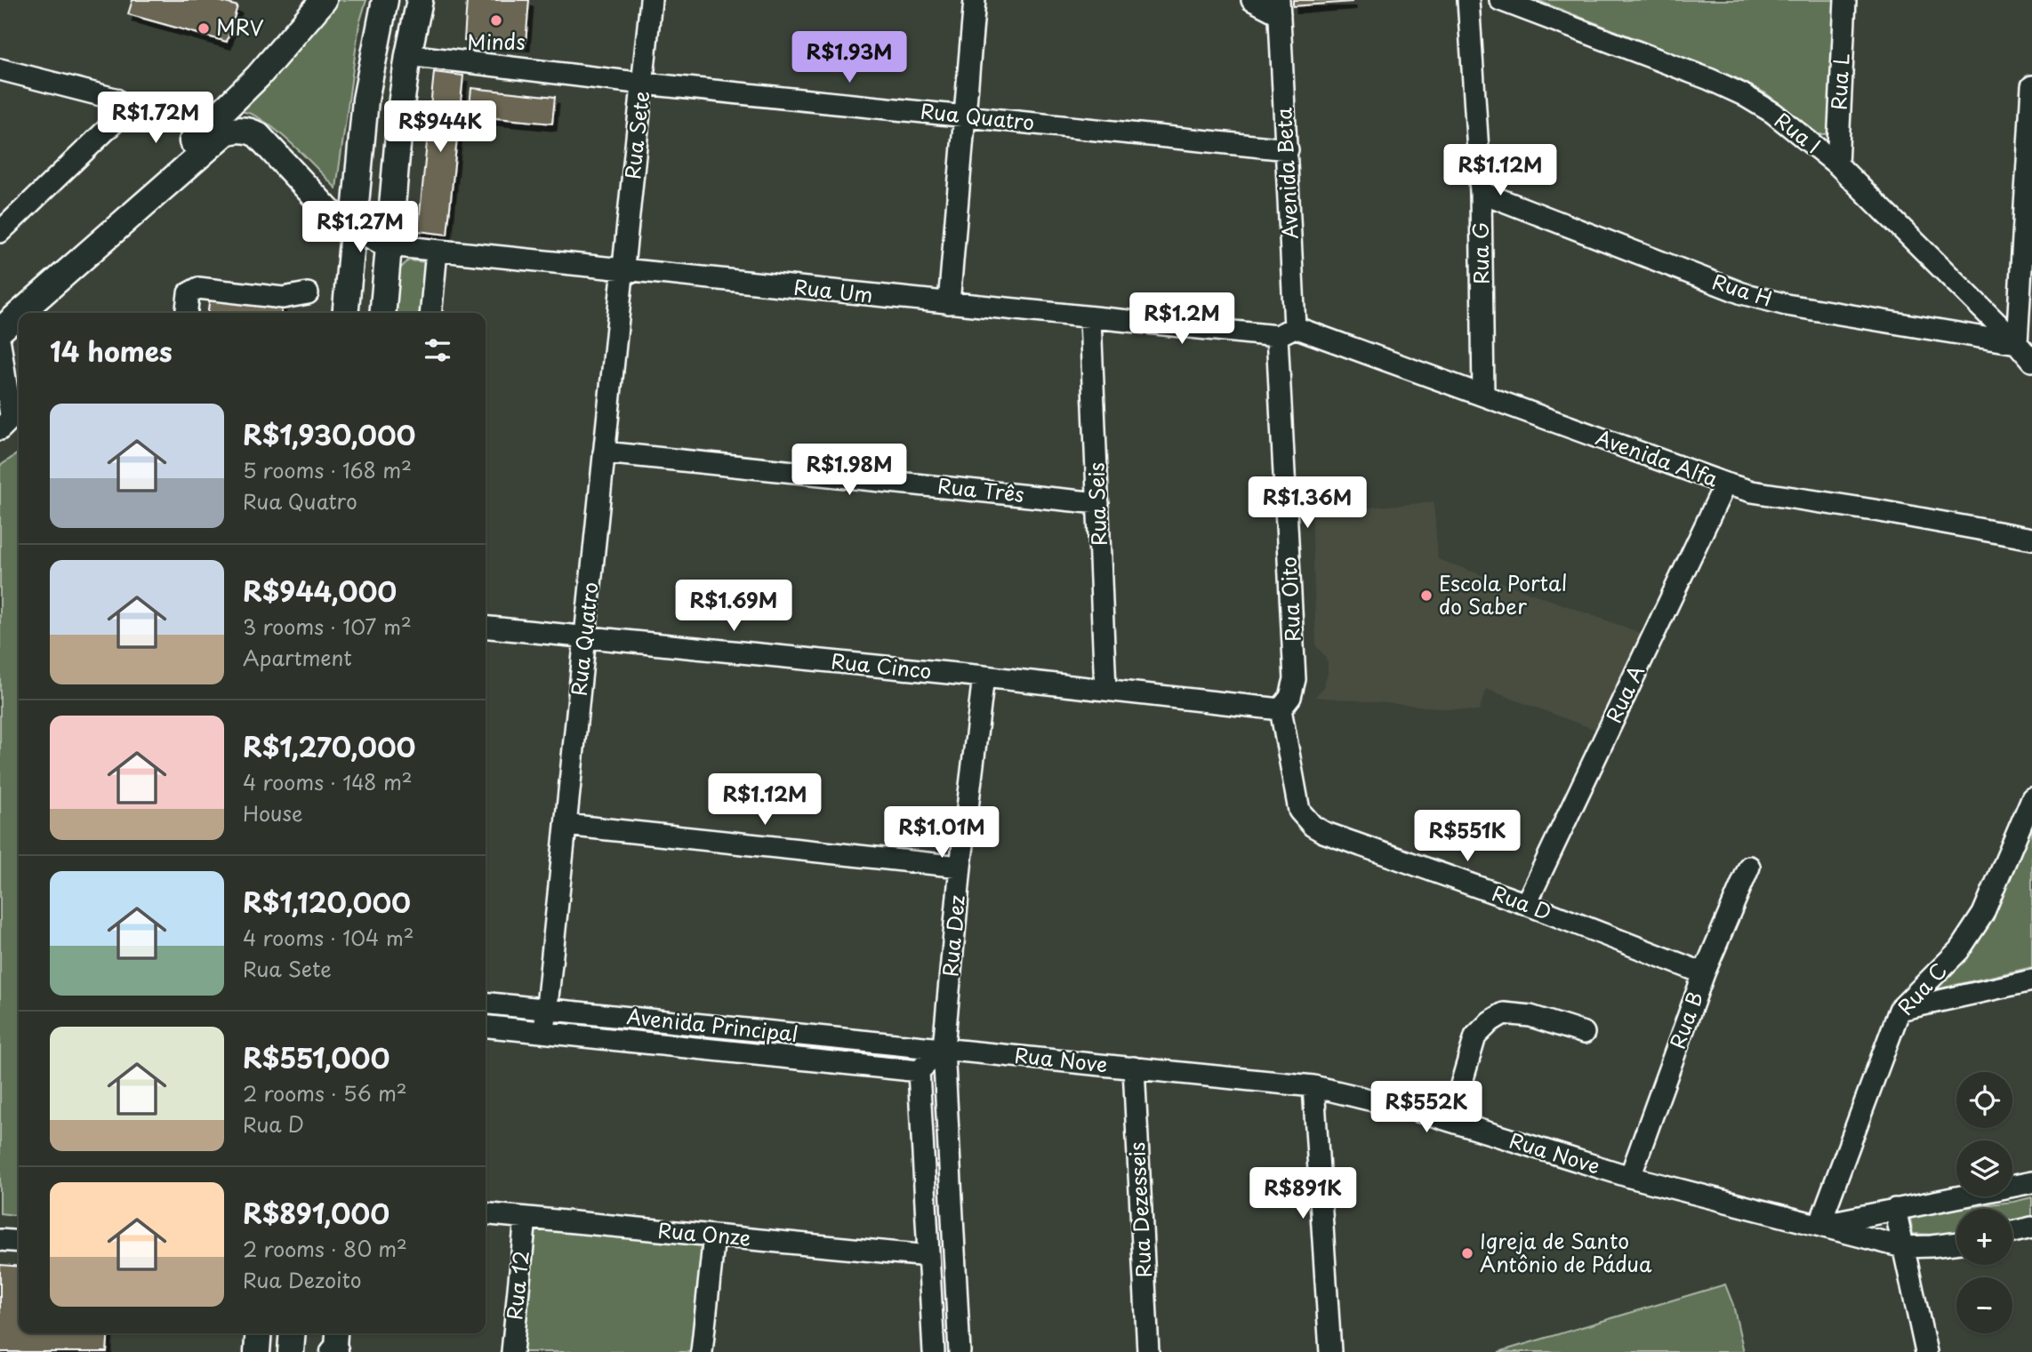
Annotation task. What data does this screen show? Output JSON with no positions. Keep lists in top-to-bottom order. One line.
{"streets":{"street":["Rua L","Rua Quatro","Rua I","Rua Sete","Avenida Beta","Rua G","Rua H","Rua Um","Avenida Alfa","Rua Três","Rua Seis","Rua Oito","Rua Cinco","Rua A","Rua D","Rua Dez","Rua C","Rua B","Avenida Principal","Rua Nove","Rua Dezesseis","Rua Onze","Rua 12"]},"crossings":[["Rua L","Rua I"],["Rua Quatro","Rua Sete"],["Rua Quatro","Avenida Beta"],["Rua Quatro","Rua Um"],["Rua Quatro","Rua Três"],["Rua Quatro","Rua Cinco"],["Rua Quatro","Avenida Principal"],["Rua I","Rua H"],["Rua Sete","Rua Um"],["Avenida Beta","Rua Um"],["Avenida Beta","Avenida Alfa"],["Avenida Beta","Rua Oito"],["Rua G","Rua H"],["Rua G","Avenida Alfa"],["Rua Um","Avenida Alfa"],["Rua Um","Rua Seis"],["Rua Um","Rua Oito"],["Avenida Alfa","Rua Oito"],["Avenida Alfa","Rua A"],["Rua Três","Rua Seis"],["Rua Seis","Rua Cinco"],["Rua Oito","Rua Cinco"],["Rua Oito","Rua D"],["Rua Cinco","Rua D"],["Rua Cinco","Rua Dez"],["Rua A","Rua D"],["Rua D","Rua B"],["Rua Dez","Avenida Principal"],["Rua Dez","Rua Nove"],["Rua C","Rua Nove"],["Rua B","Rua Nove"],["Avenida Principal","Rua Nove"],["Rua Nove","Rua Dezesseis"],["Rua Onze","Rua 12"]],"places":["Minds","MRV","Escola Portal do Saber","Igreja de Santo Antônio de Pádua"],"page":{"price":["R$1.93M","R$1.72M","R$944K","R$1.12M","R$1.27M","R$1.2M","R$1.98M","R$1.36M","R$1.69M","R$1.12M","R$1.01M","R$551K","R$552K","R$891K"],"heading":"14 homes","list":[{"name":"R$1,930,000","note":"5 rooms · 168 m² · Rua Quatro"},{"name":"R$944,000","note":"3 rooms · 107 m² · Apartment"},{"name":"R$1,270,000","note":"4 rooms · 148 m² · House"},{"name":"R$1,120,000","note":"4 rooms · 104 m² · Rua Sete"},{"name":"R$551,000","note":"2 rooms · 56 m² · Rua D"},{"name":"R$891,000","note":"2 rooms · 80 m² · Rua Dezoito"}],"map_buttons":["+","−"]}}
